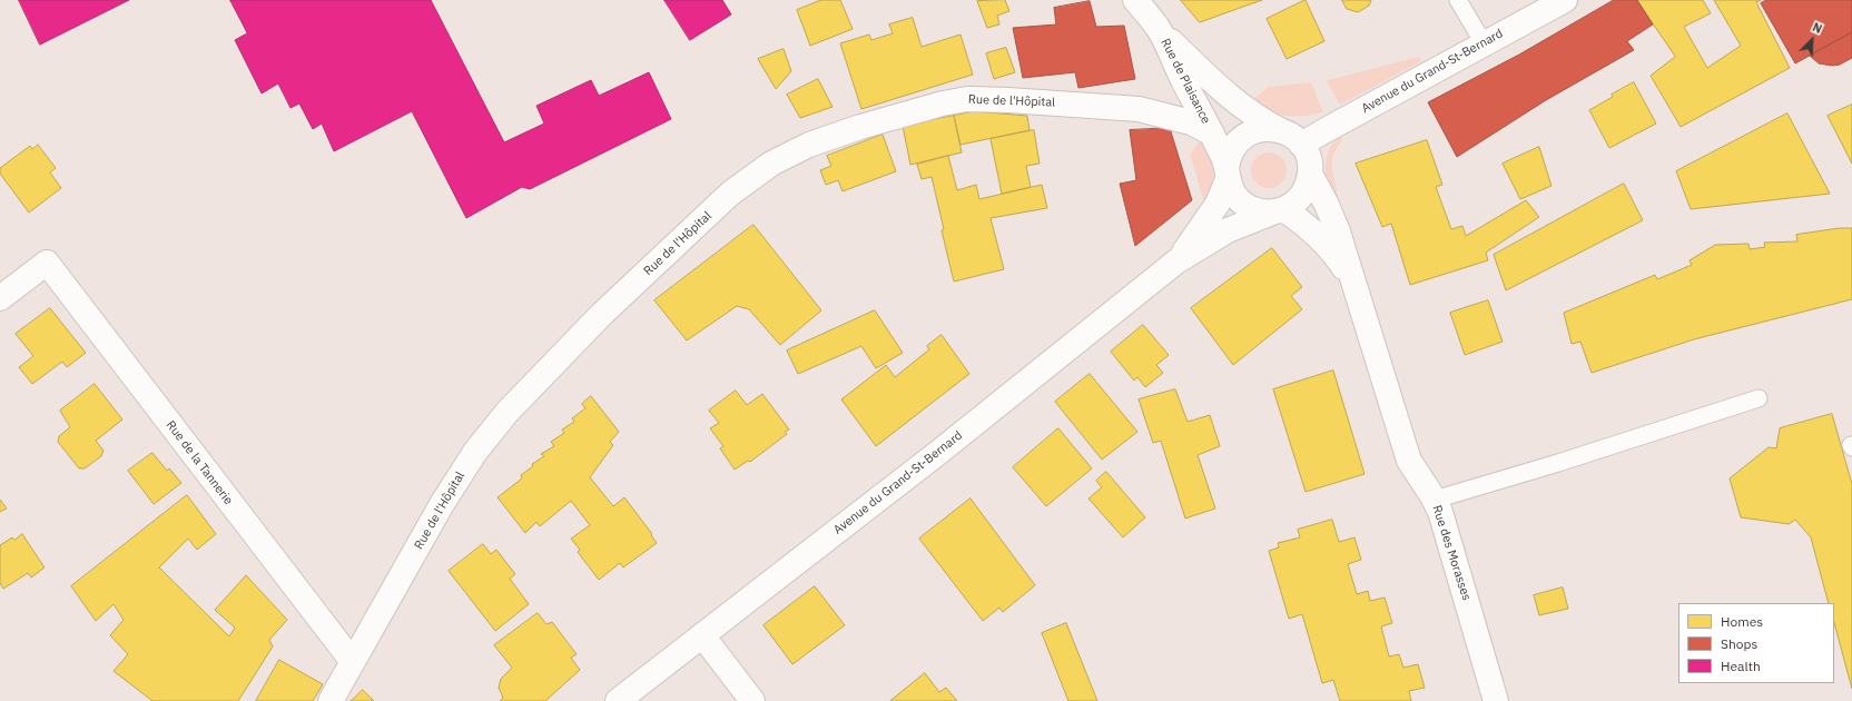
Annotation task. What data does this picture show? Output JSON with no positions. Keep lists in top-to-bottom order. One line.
{"streets":{"street":["Avenue du Grand-St-Bernard","Rue de Plaisance","Rue de l'Hôpital","Rue de la Tannerie","Rue des Morasses"]},"crossings":[["Avenue du Grand-St-Bernard","Rue de Plaisance"],["Avenue du Grand-St-Bernard","Rue des Morasses"],["Rue de Plaisance","Rue de l'Hôpital"],["Rue de Plaisance","Rue des Morasses"],["Rue de l'Hôpital","Rue de la Tannerie"]],"legend":["Homes","Shops","Health"],"north":"top right"}
